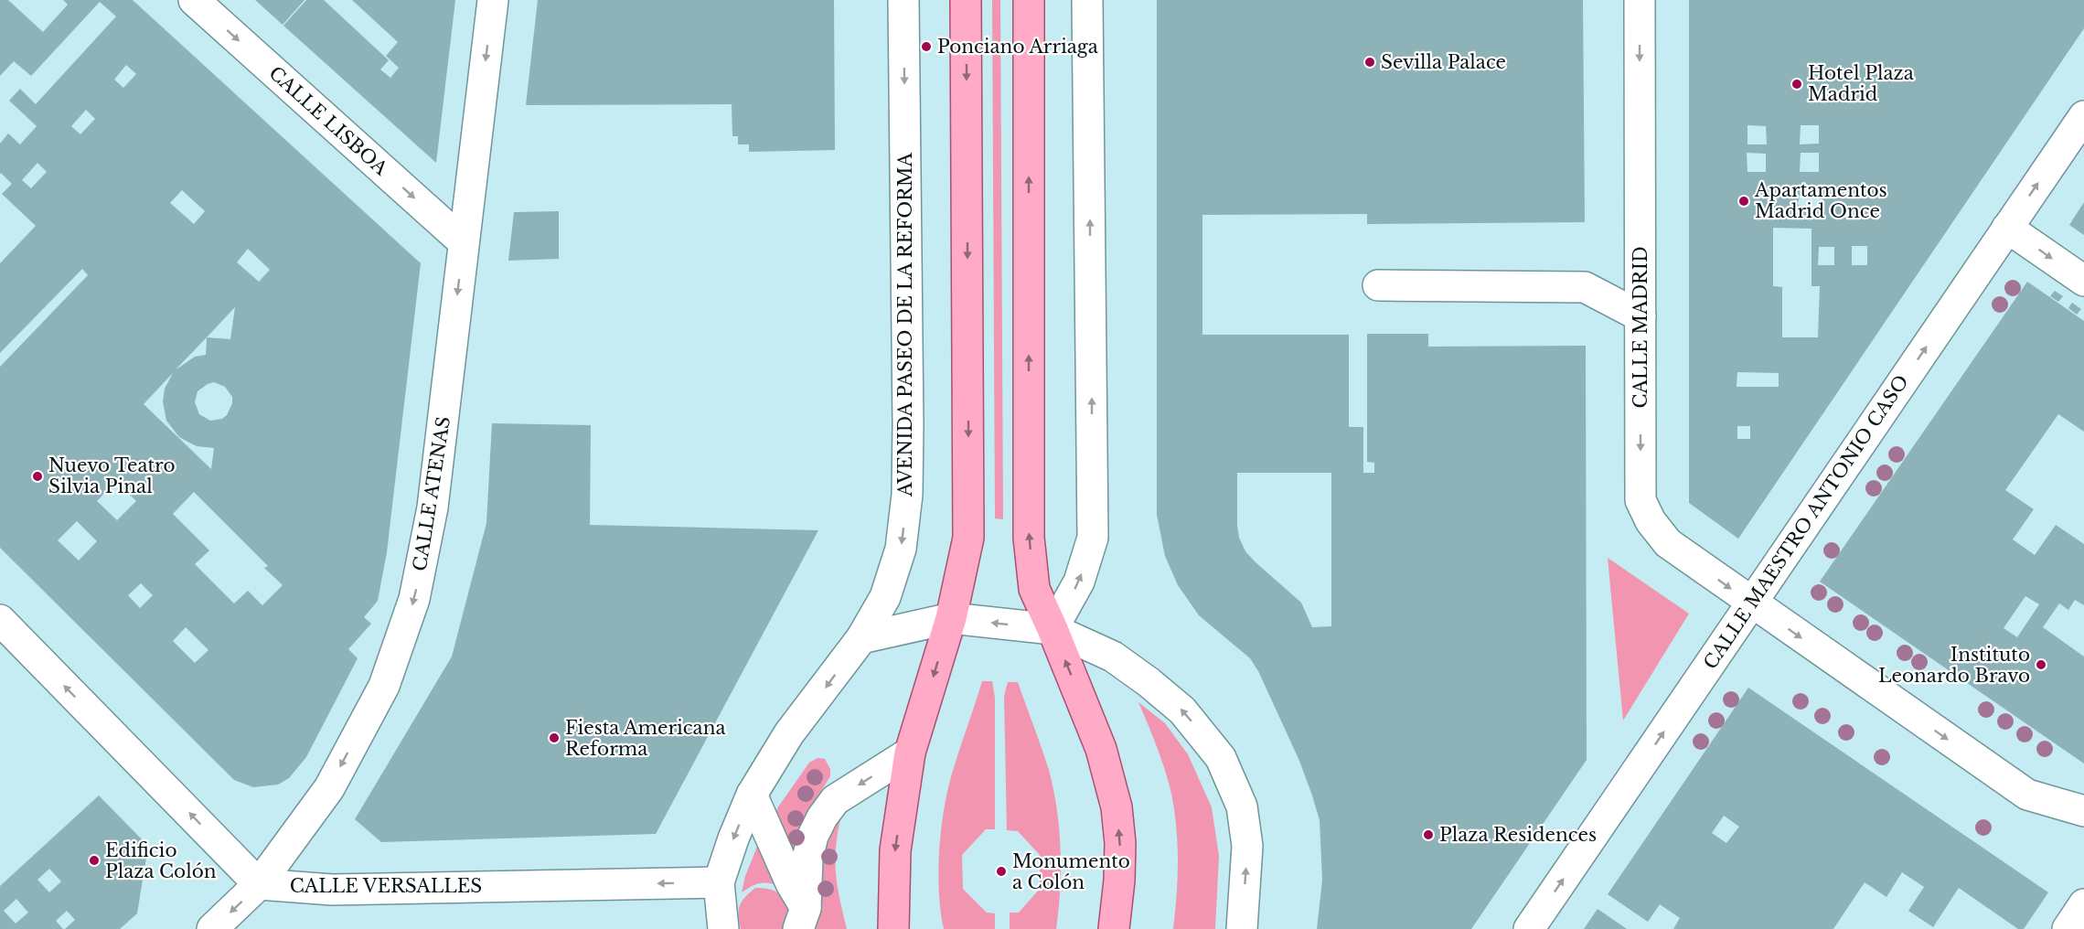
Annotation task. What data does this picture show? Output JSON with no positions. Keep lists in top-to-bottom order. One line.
{"streets":{"street":["CALLE LISBOA","AVENIDA PASEO DE LA REFORMA","CALLE MADRID","CALLE ATENAS","CALLE MAESTRO ANTONIO CASO","CALLE VERSALLES"]},"crossings":[["CALLE LISBOA","CALLE ATENAS"],["AVENIDA PASEO DE LA REFORMA","CALLE VERSALLES"],["CALLE MADRID","CALLE MAESTRO ANTONIO CASO"],["CALLE ATENAS","CALLE VERSALLES"]],"one_way":["CALLE LISBOA","CALLE MADRID","CALLE ATENAS","CALLE MAESTRO ANTONIO CASO","CALLE VERSALLES"],"places":["Ponciano Arriaga","Sevilla Palace","Hotel Plaza Madrid","Apartamentos Madrid Once","Nuevo Teatro Silvia Pinal","Instituto Leonardo Bravo","Fiesta Americana Reforma","Plaza Residences","Edificio Plaza Colón","Monumento a Colón"]}
